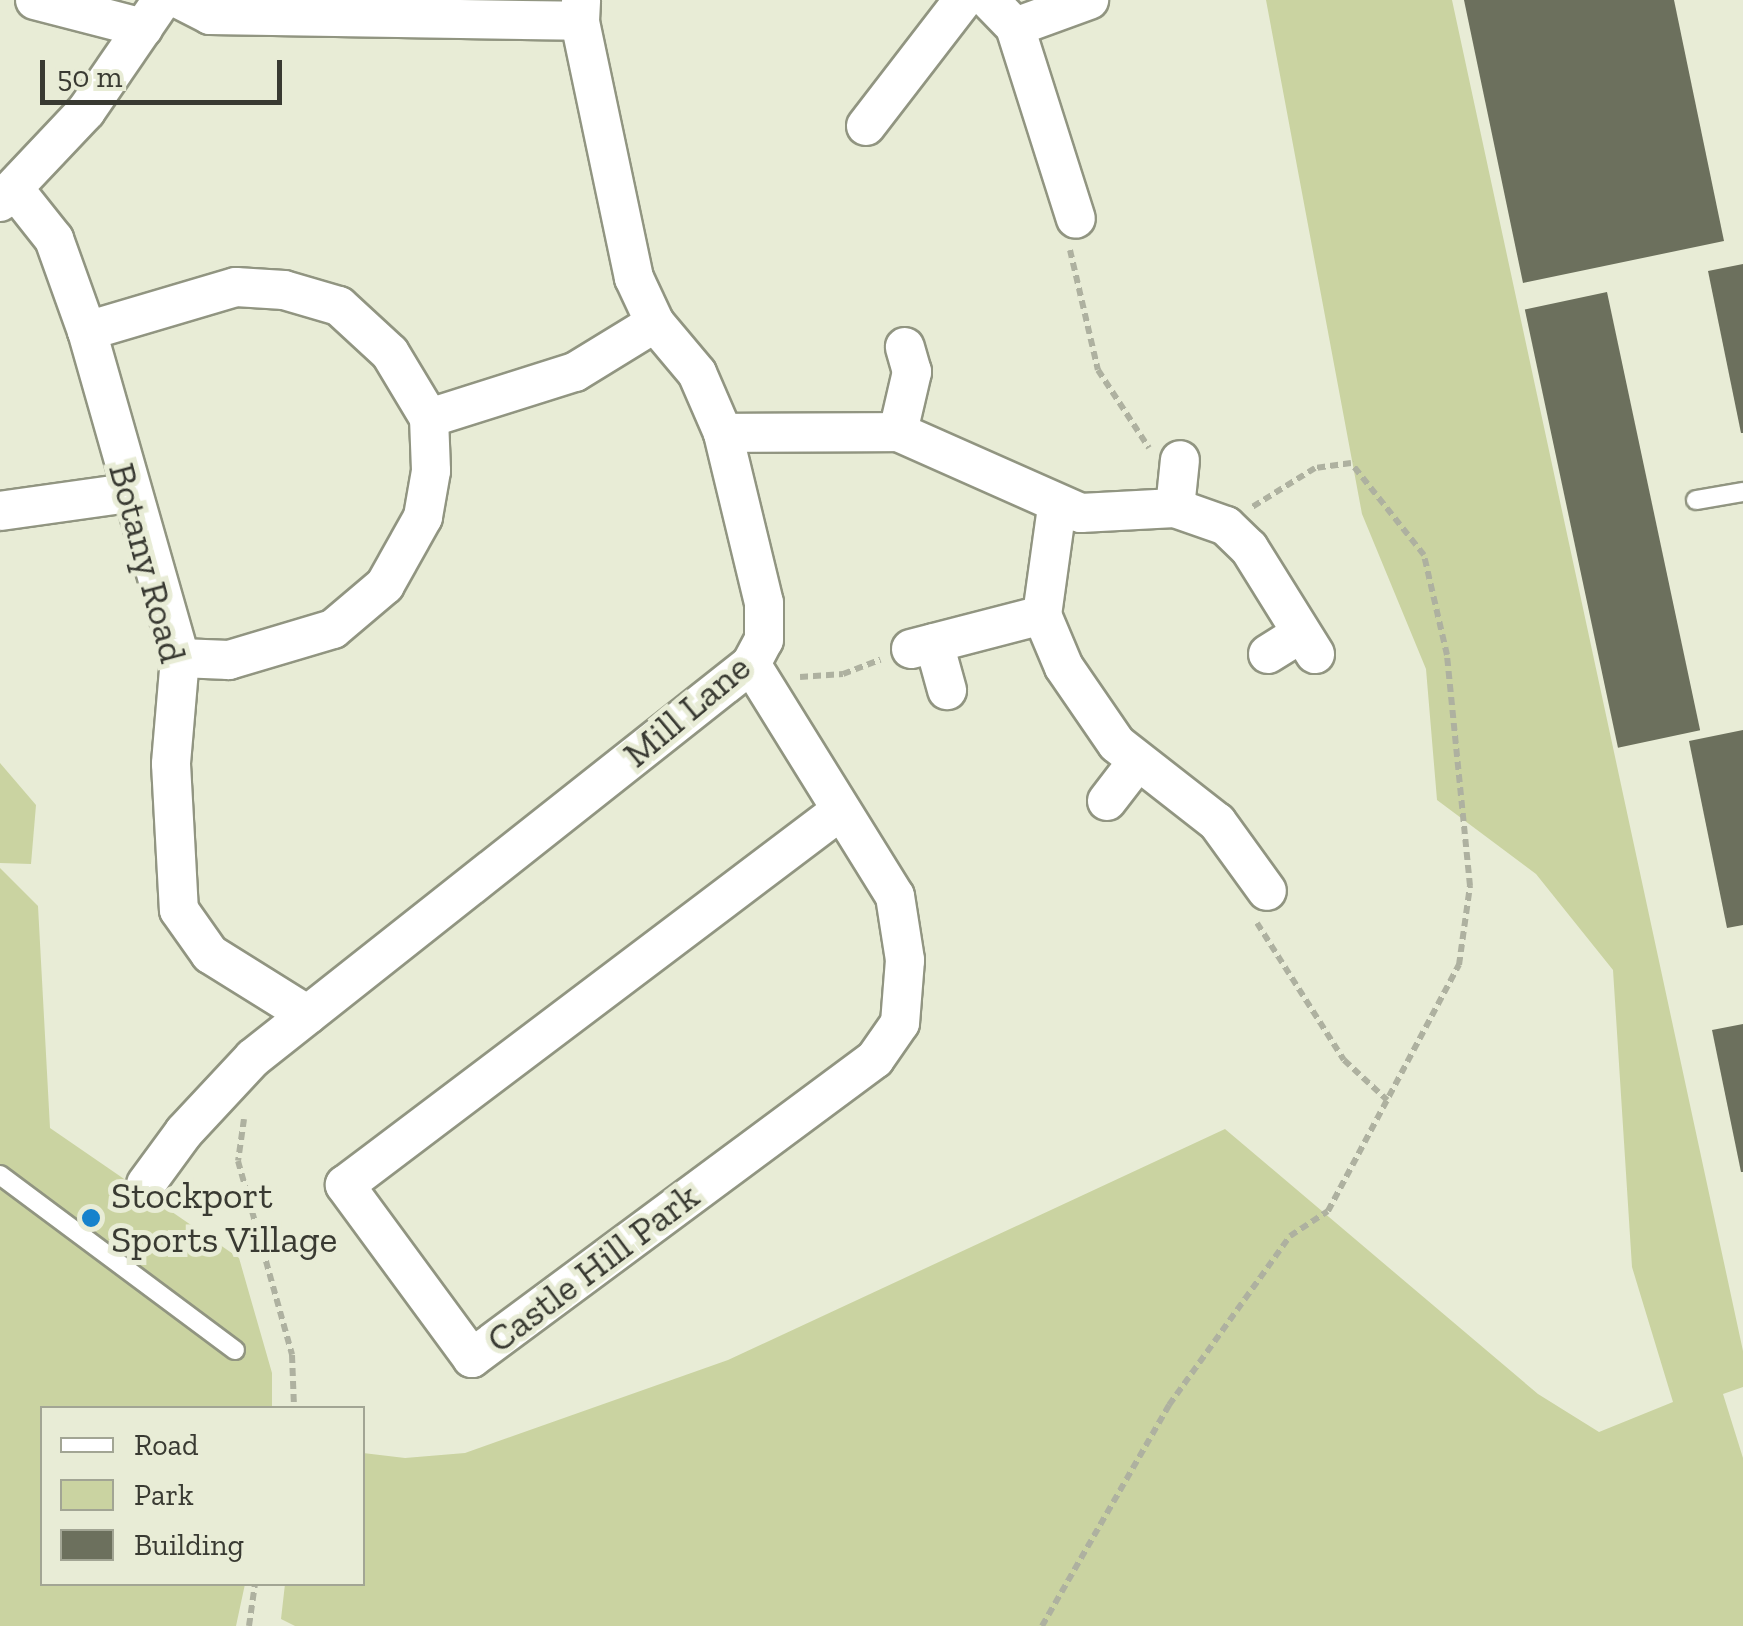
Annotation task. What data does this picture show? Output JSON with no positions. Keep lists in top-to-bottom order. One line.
{"streets":{"street":["Botany Road","Mill Lane","Castle Hill Park"]},"crossings":[["Botany Road","Mill Lane"],["Mill Lane","Castle Hill Park"]],"places":["Stockport Sports Village"],"legend":["Road","Park","Building"],"scale_bar":"50 m"}
